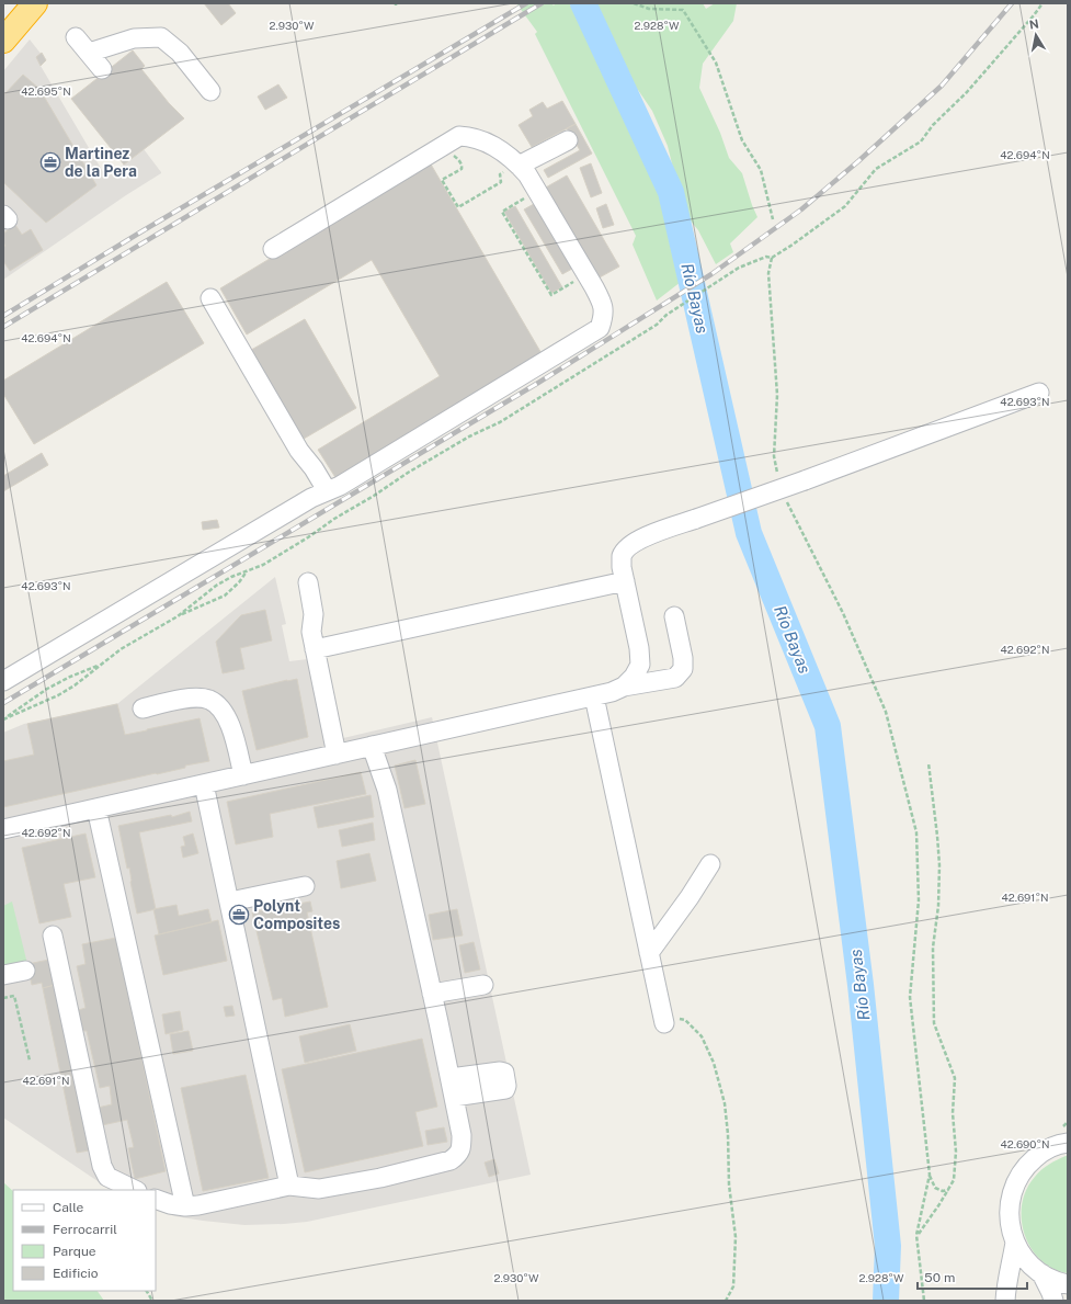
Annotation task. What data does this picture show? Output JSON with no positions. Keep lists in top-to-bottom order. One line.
{"water":["Río Bayas"],"places":{"office":["Martinez de la Pera","Polynt Composites"]},"legend":["Calle","Ferrocarril","Parque","Edificio"],"scale_bar":"50 m","north":"top","coordinates":["2.930°W","2.928°W","42.695°N","42.694°N","42.693°N","42.692°N","42.691°N","42.690°N"]}
